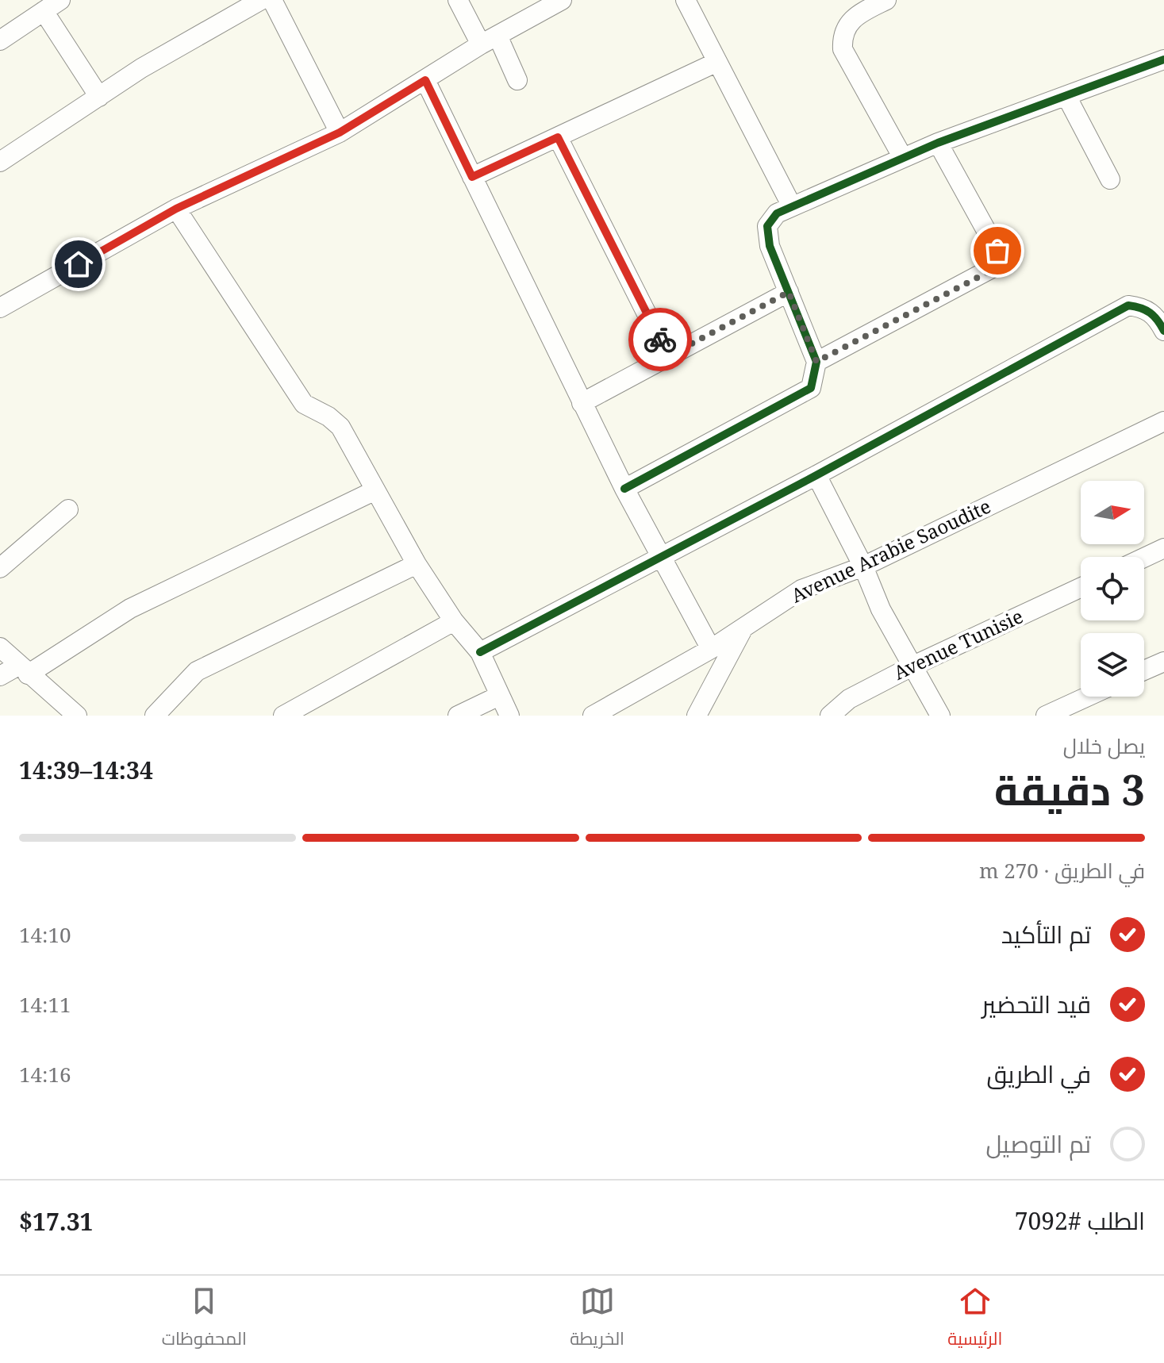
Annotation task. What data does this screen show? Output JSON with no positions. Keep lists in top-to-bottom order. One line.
{"streets":{"street":["Avenue Arabie Saoudite","Avenue Tunisie"]},"north":"right","page":{"heading":["3 دقيقة","يصل خلال","14:34–14:39"],"panel":["الطلب #7092","$17.31"],"bar":"في الطريق · 270 m","list":[["تم التأكيد","14:10"],["قيد التحضير","14:11"],["في الطريق","14:16"],"تم التوصيل"],"tabs":["الرئيسية","الخريطة","المحفوظات"]}}
